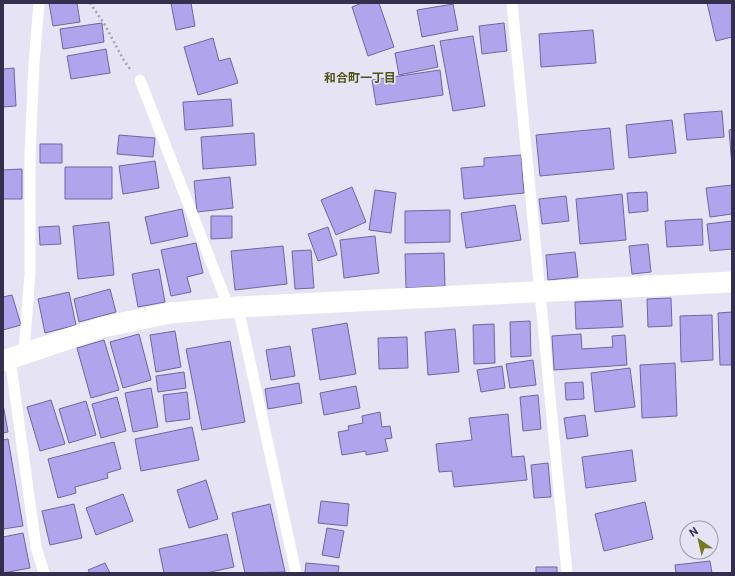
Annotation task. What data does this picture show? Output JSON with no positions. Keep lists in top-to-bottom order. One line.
{"districts":["和合町一丁目"],"north":"top left"}
